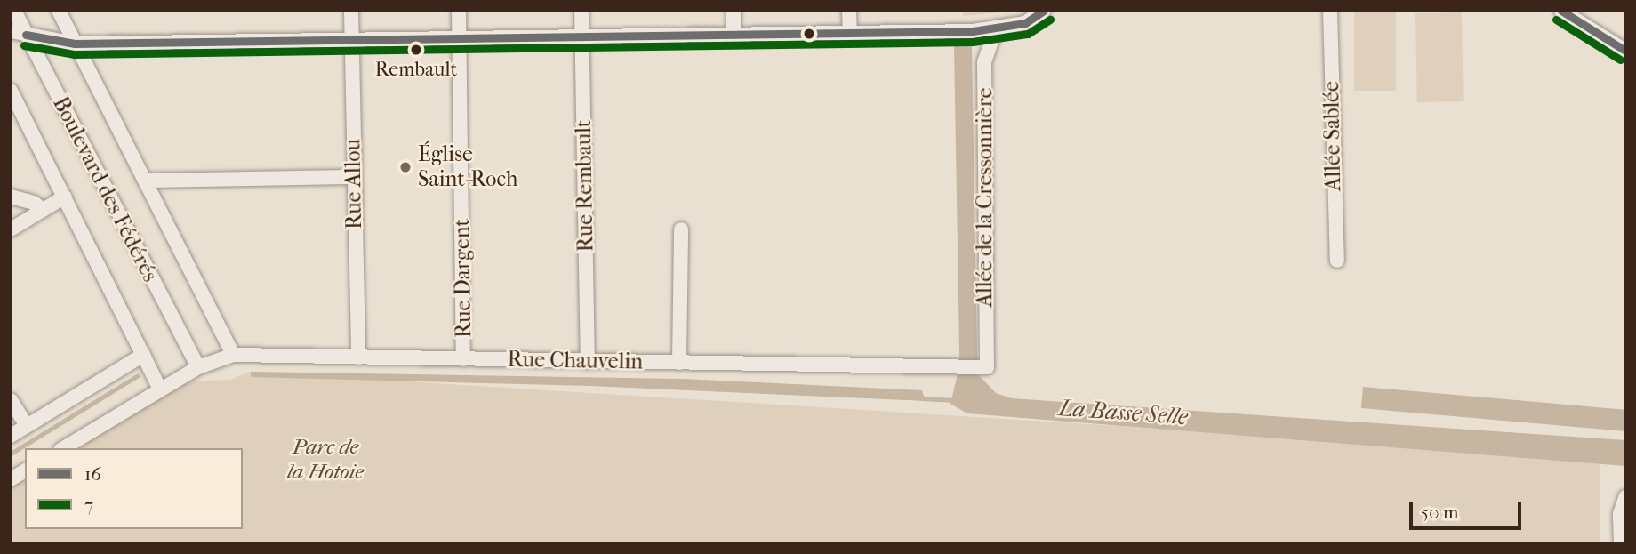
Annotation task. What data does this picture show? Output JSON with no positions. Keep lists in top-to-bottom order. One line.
{"streets":{"street":["Allée Sablée","Rue Allou","Rue Rembault","Boulevard des Fédérés","Allée de la Cressonnière","Rue Dargent","Rue Chauvelin"]},"crossings":[["Rue Allou","Rue Chauvelin"],["Rue Rembault","Rue Chauvelin"],["Boulevard des Fédérés","Rue Chauvelin"],["Allée de la Cressonnière","Rue Chauvelin"],["Rue Dargent","Rue Chauvelin"]],"water":["La Basse Selle"],"parks":["Parc de la Hotoie"],"places":["Rembault","Église Saint-Roch"],"lines":["transit line 16","transit line 7"],"legend":["16","7"],"scale_bar":"50 m"}
